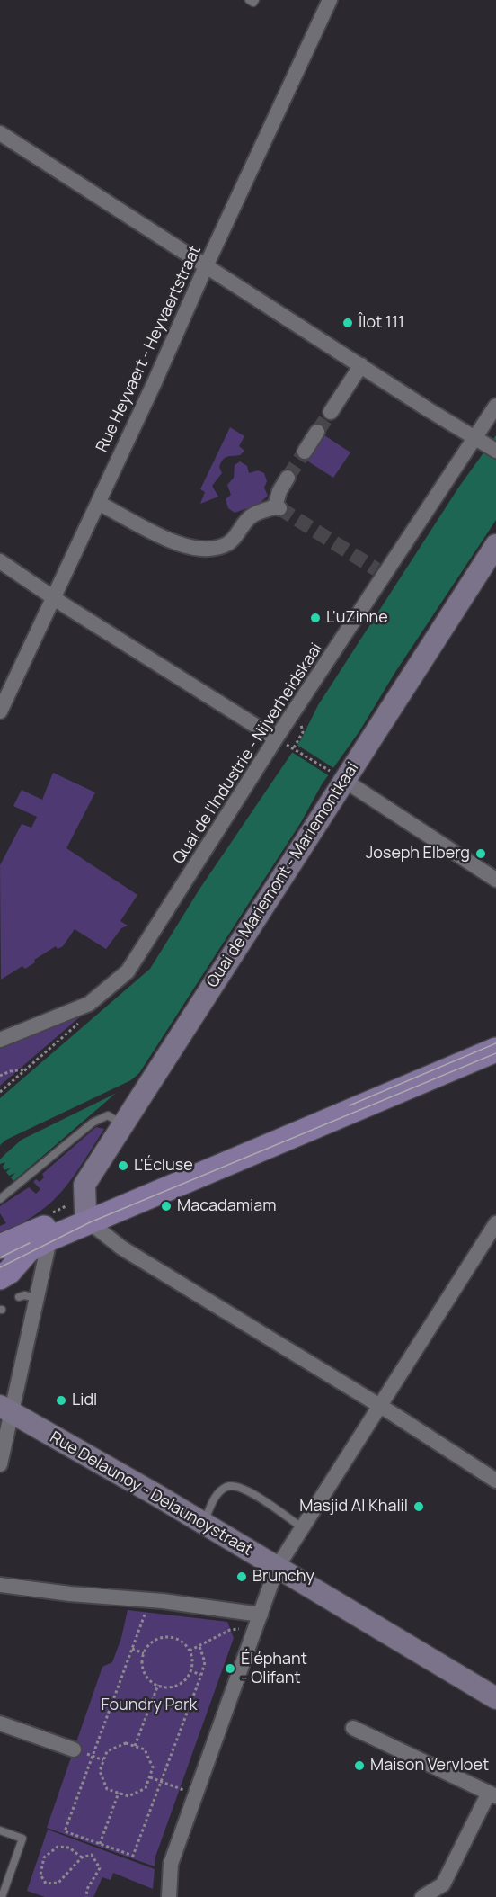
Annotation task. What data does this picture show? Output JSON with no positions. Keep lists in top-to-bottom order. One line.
{"streets":{"street":["Rue Heyvaert - Heyvaertstraat","Quai de l'Industrie - Nijverheidskaai","Quai de Mariemont - Mariemontkaai","Rue Delaunoy - Delaunoystraat"]},"parks":["Foundry Park"],"places":["Îlot 111","L'uZinne","Joseph Elberg","L'Écluse","Macadamiam","Lidl","Masjid Al Khalil","Brunchy","Éléphant - Olifant","Maison Vervloet"]}
